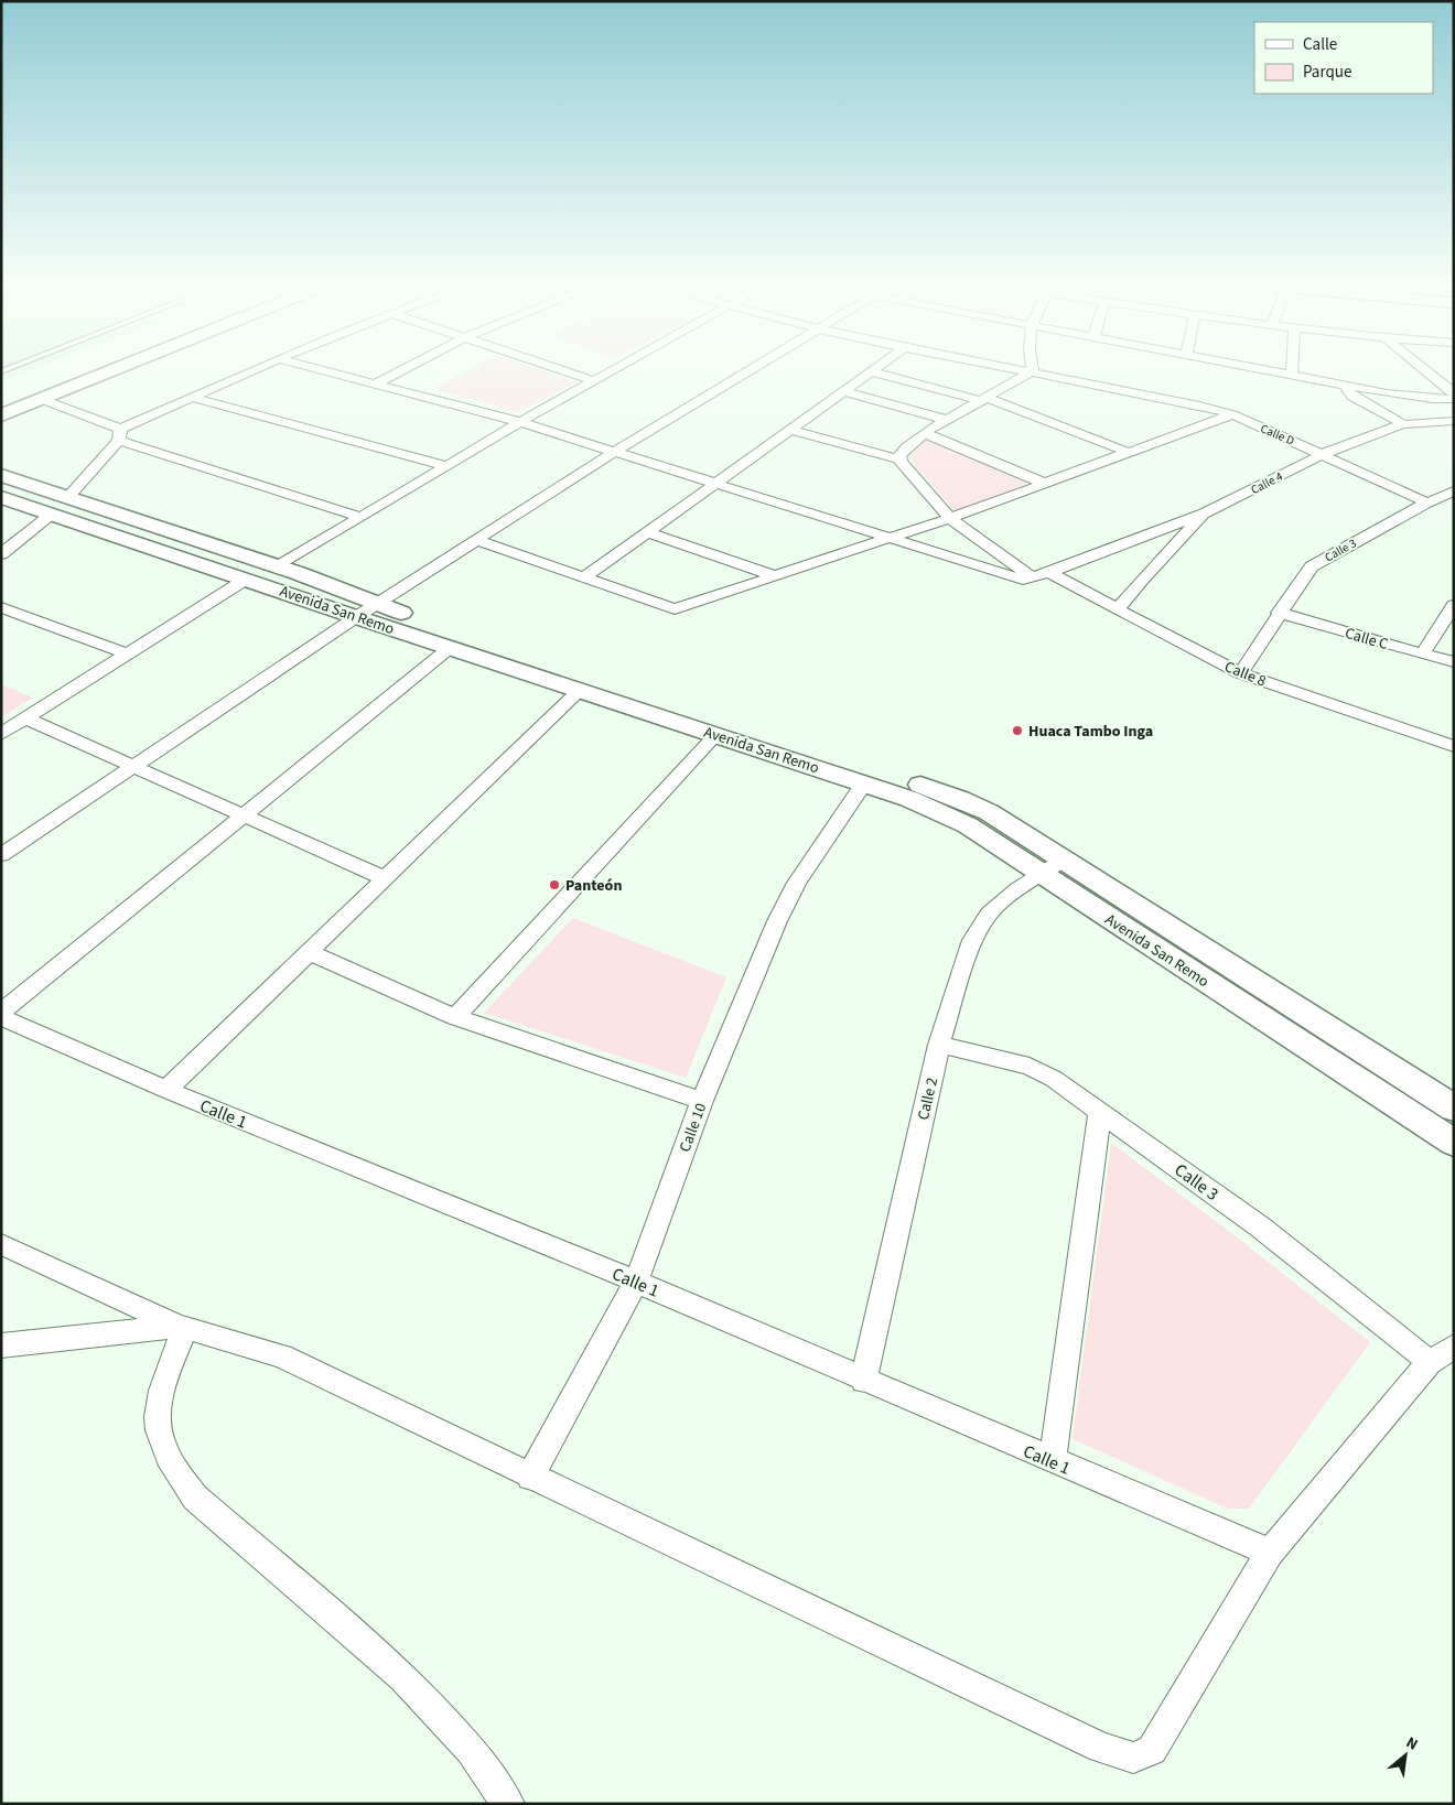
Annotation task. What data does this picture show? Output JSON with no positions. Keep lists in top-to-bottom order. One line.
{"streets":{"main road":["Avenida San Remo"],"street":["Calle D","Calle 4","Calle 3","Calle C","Calle 8","Calle 2","Calle 1","Calle 10"]},"crossings":[["Calle D","Calle 4"],["Calle D","Calle 3"],["Calle 4","Calle 8"],["Calle 3","Calle C"],["Calle 3","Calle 8"],["Calle 3","Calle 2"],["Avenida San Remo","Calle 2"],["Avenida San Remo","Calle 10"],["Calle 2","Calle 1"],["Calle 1","Calle 10"]],"places":["Huaca Tambo Inga","Panteón"],"legend":["Calle","Parque"],"north":"top right"}
